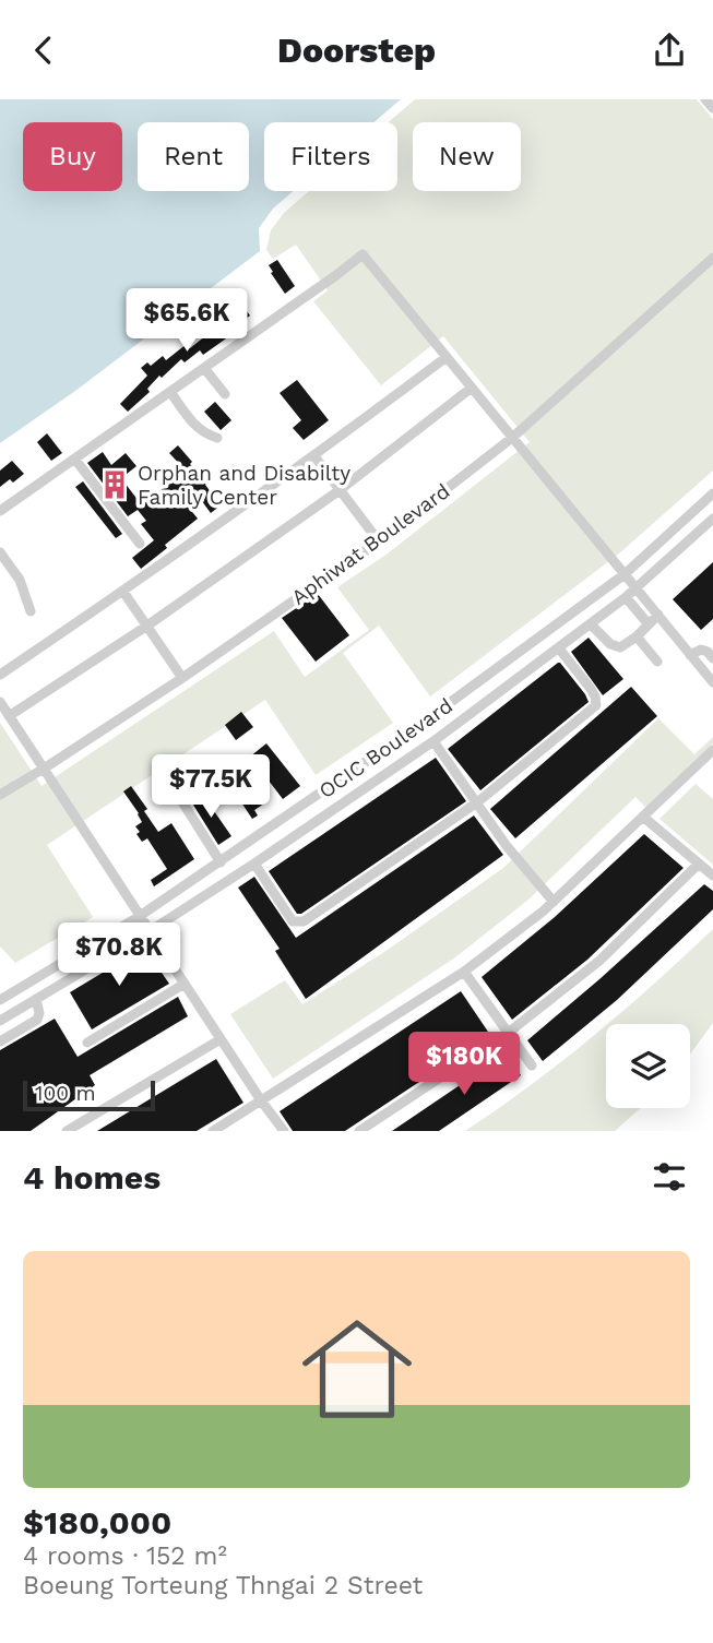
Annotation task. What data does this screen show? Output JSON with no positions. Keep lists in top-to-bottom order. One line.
{"streets":{"street":["Aphiwat Boulevard","OCIC Boulevard"]},"places":{"building":["Orphan and Disabilty Family Center"]},"scale_bar":"100 m","page":{"header":"Doorstep","chip":["Buy","Rent","Filters","New"],"price":["$65.6K","$77.5K","$70.8K","$180K"],"scale":"100 m","heading":"4 homes","list":[{"name":"$180,000","note":"4 rooms · 152 m² · Boeung Torteung Thngai 2 Street"}]}}
